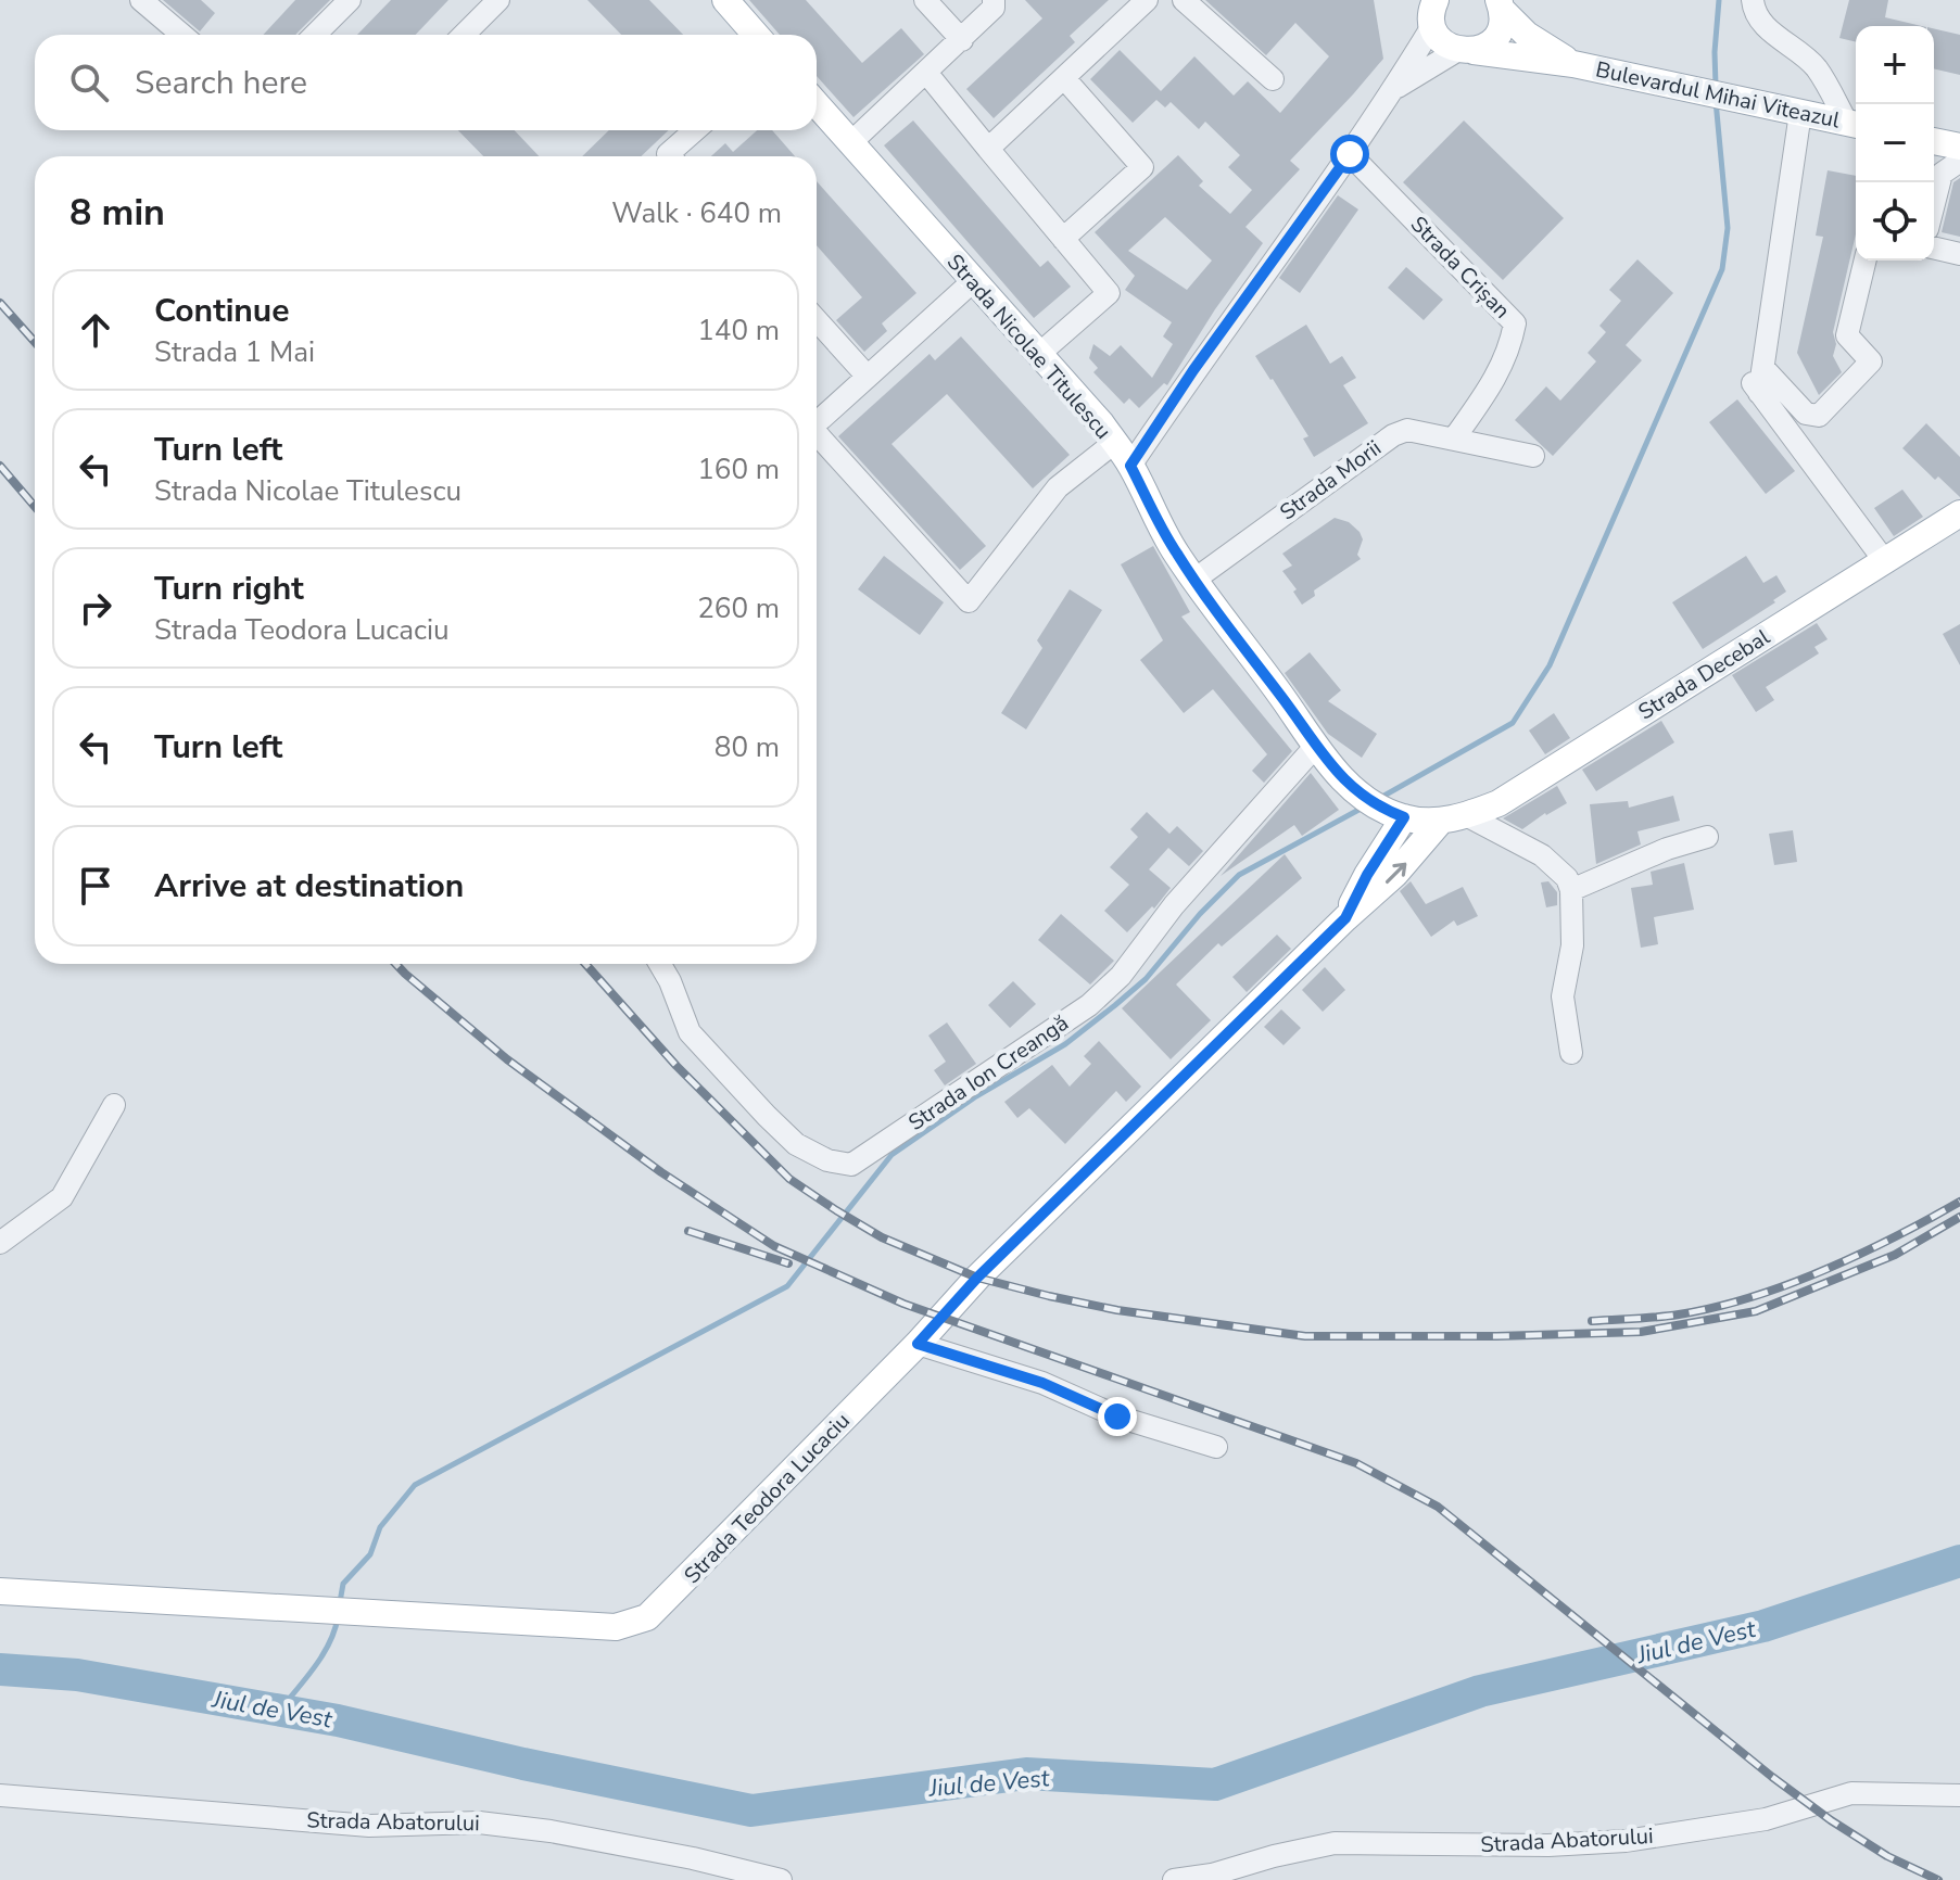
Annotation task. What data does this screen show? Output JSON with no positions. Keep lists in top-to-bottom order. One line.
{"streets":{"main road":["Bulevardul Mihai Viteazul","Strada Nicolae Titulescu","Strada Decebal","Strada Teodora Lucaciu"],"street":["Strada Crișan","Strada Morii","Strada Ion Creangă","Strada Abatorului"]},"crossings":[["Strada Crișan","Strada Morii"],["Strada Nicolae Titulescu","Strada Morii"],["Strada Nicolae Titulescu","Strada Decebal"],["Strada Nicolae Titulescu","Strada Ion Creangă"],["Strada Nicolae Titulescu","Strada Teodora Lucaciu"],["Strada Decebal","Strada Teodora Lucaciu"]],"water":["Jiul de Vest"],"page":{"map_buttons":["+","−"],"search":"Search here","heading":["8 min","Walk · 640 m"],"list":[["Continue","Strada 1 Mai","140 m"],["Turn left","Strada Nicolae Titulescu","160 m"],["Turn right","Strada Teodora Lucaciu","260 m"],["Turn left","80 m"],"Arrive at destination"]}}
